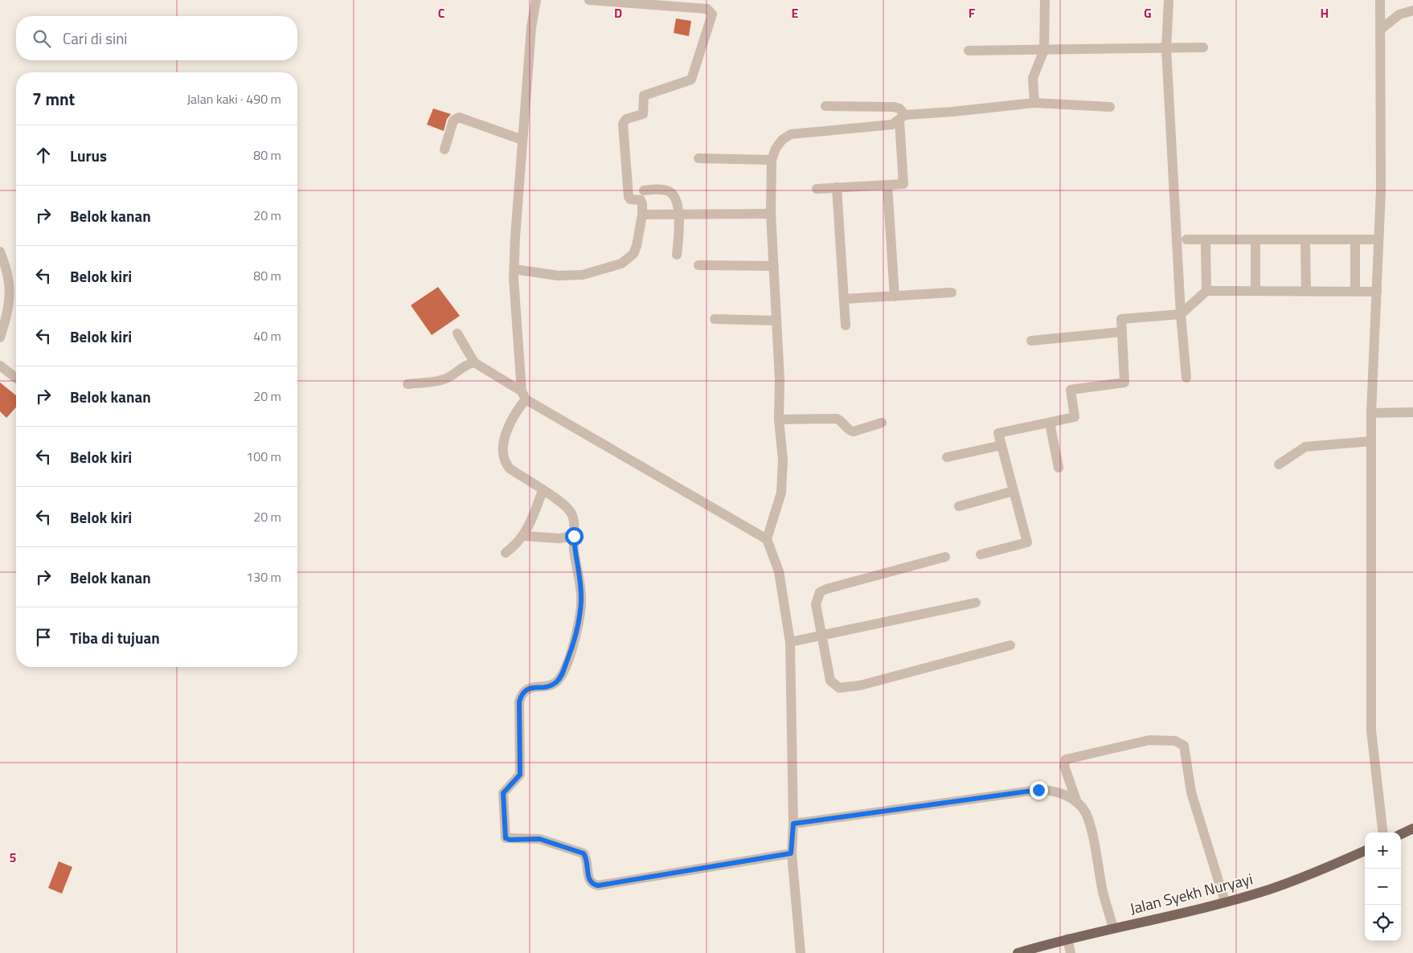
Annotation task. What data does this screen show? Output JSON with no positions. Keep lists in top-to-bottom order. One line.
{"streets":{"main road":["Jalan Syekh Nuryayi"]},"page":{"search":"Cari di sini","heading":["7 mnt","Jalan kaki · 490 m"],"list":[["Lurus","80 m"],["Belok kanan","20 m"],["Belok kiri","80 m"],["Belok kiri","40 m"],["Belok kanan","20 m"],["Belok kiri","100 m"],["Belok kiri","20 m"],["Belok kanan","130 m"],"Tiba di tujuan"],"map_buttons":["+","−"]},"grid":{"columns":["C","D","E","F","G","H"],"rows":["5"]}}
